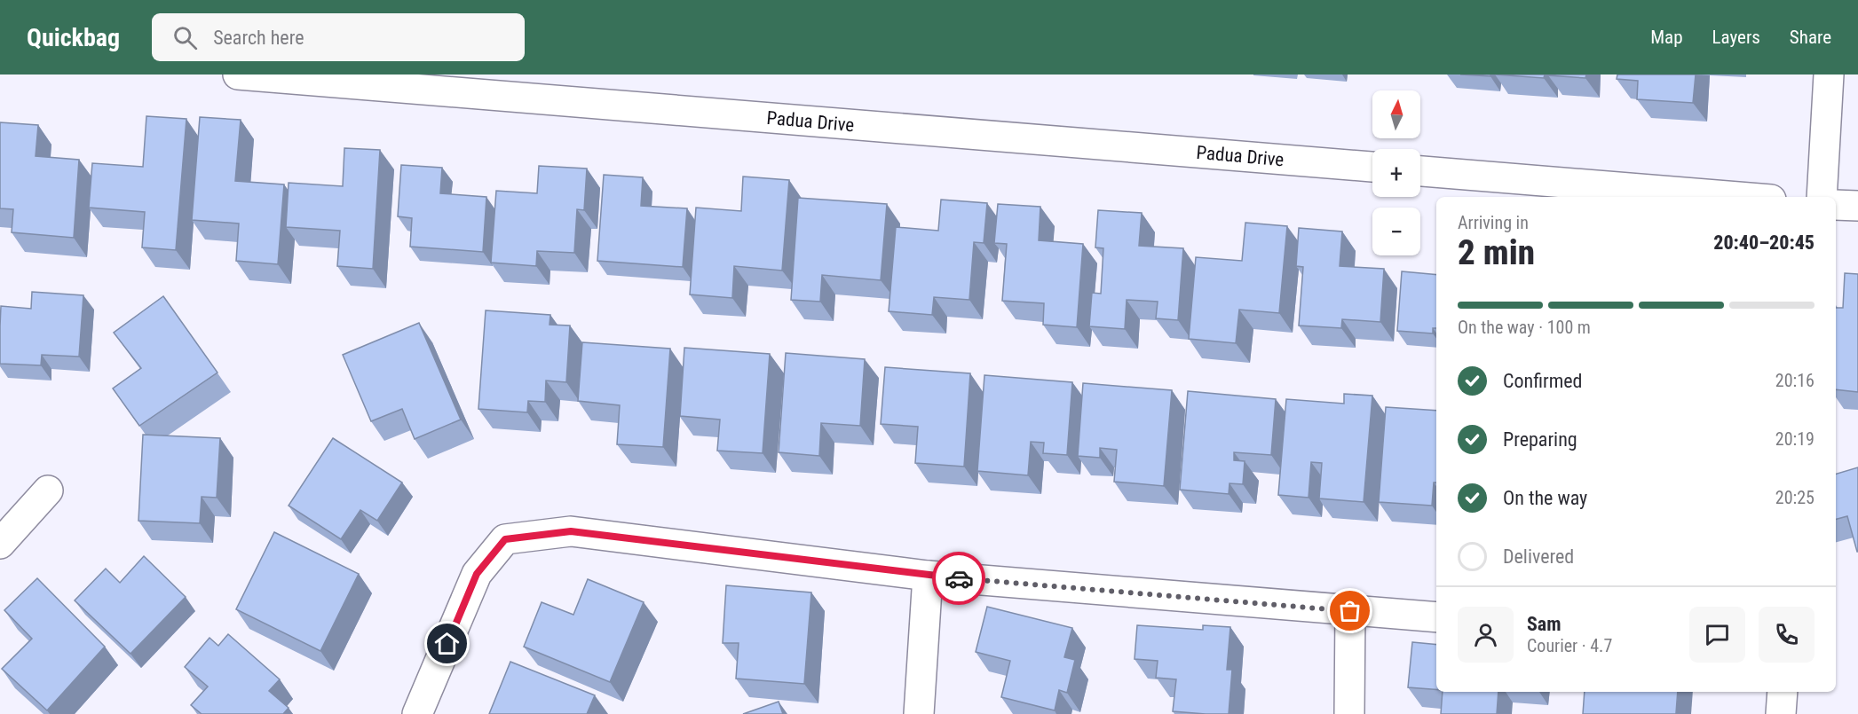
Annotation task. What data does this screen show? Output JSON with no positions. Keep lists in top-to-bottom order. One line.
{"streets":{"street":["Padua Drive"]},"north":"top","page":{"header":"Quickbag","search":"Search here","nav":["Map","Layers","Share"],"map_buttons":["+","−"],"heading":["2 min","Arriving in","20:40–20:45"],"panel":["Sam","Courier · 4.7"],"bar":"On the way · 100 m","list":[["Confirmed","20:16"],["Preparing","20:19"],["On the way","20:25"],"Delivered"]}}
